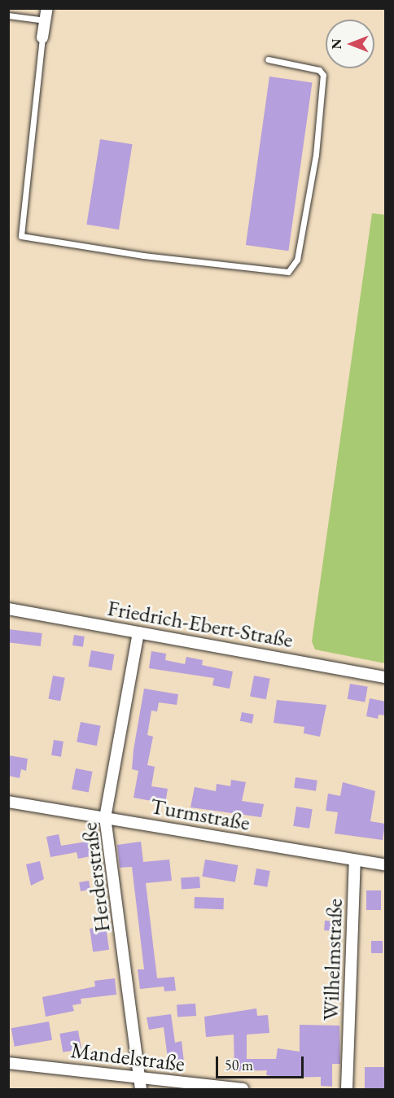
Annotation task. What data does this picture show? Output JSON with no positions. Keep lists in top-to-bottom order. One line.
{"streets":{"street":["Friedrich-Ebert-Straße","Turmstraße","Herderstraße","Wilhelmstraße","Mandelstraße"]},"crossings":[["Friedrich-Ebert-Straße","Herderstraße"],["Turmstraße","Herderstraße"],["Turmstraße","Wilhelmstraße"],["Herderstraße","Mandelstraße"]],"scale_bar":"50 m","north":"left"}
